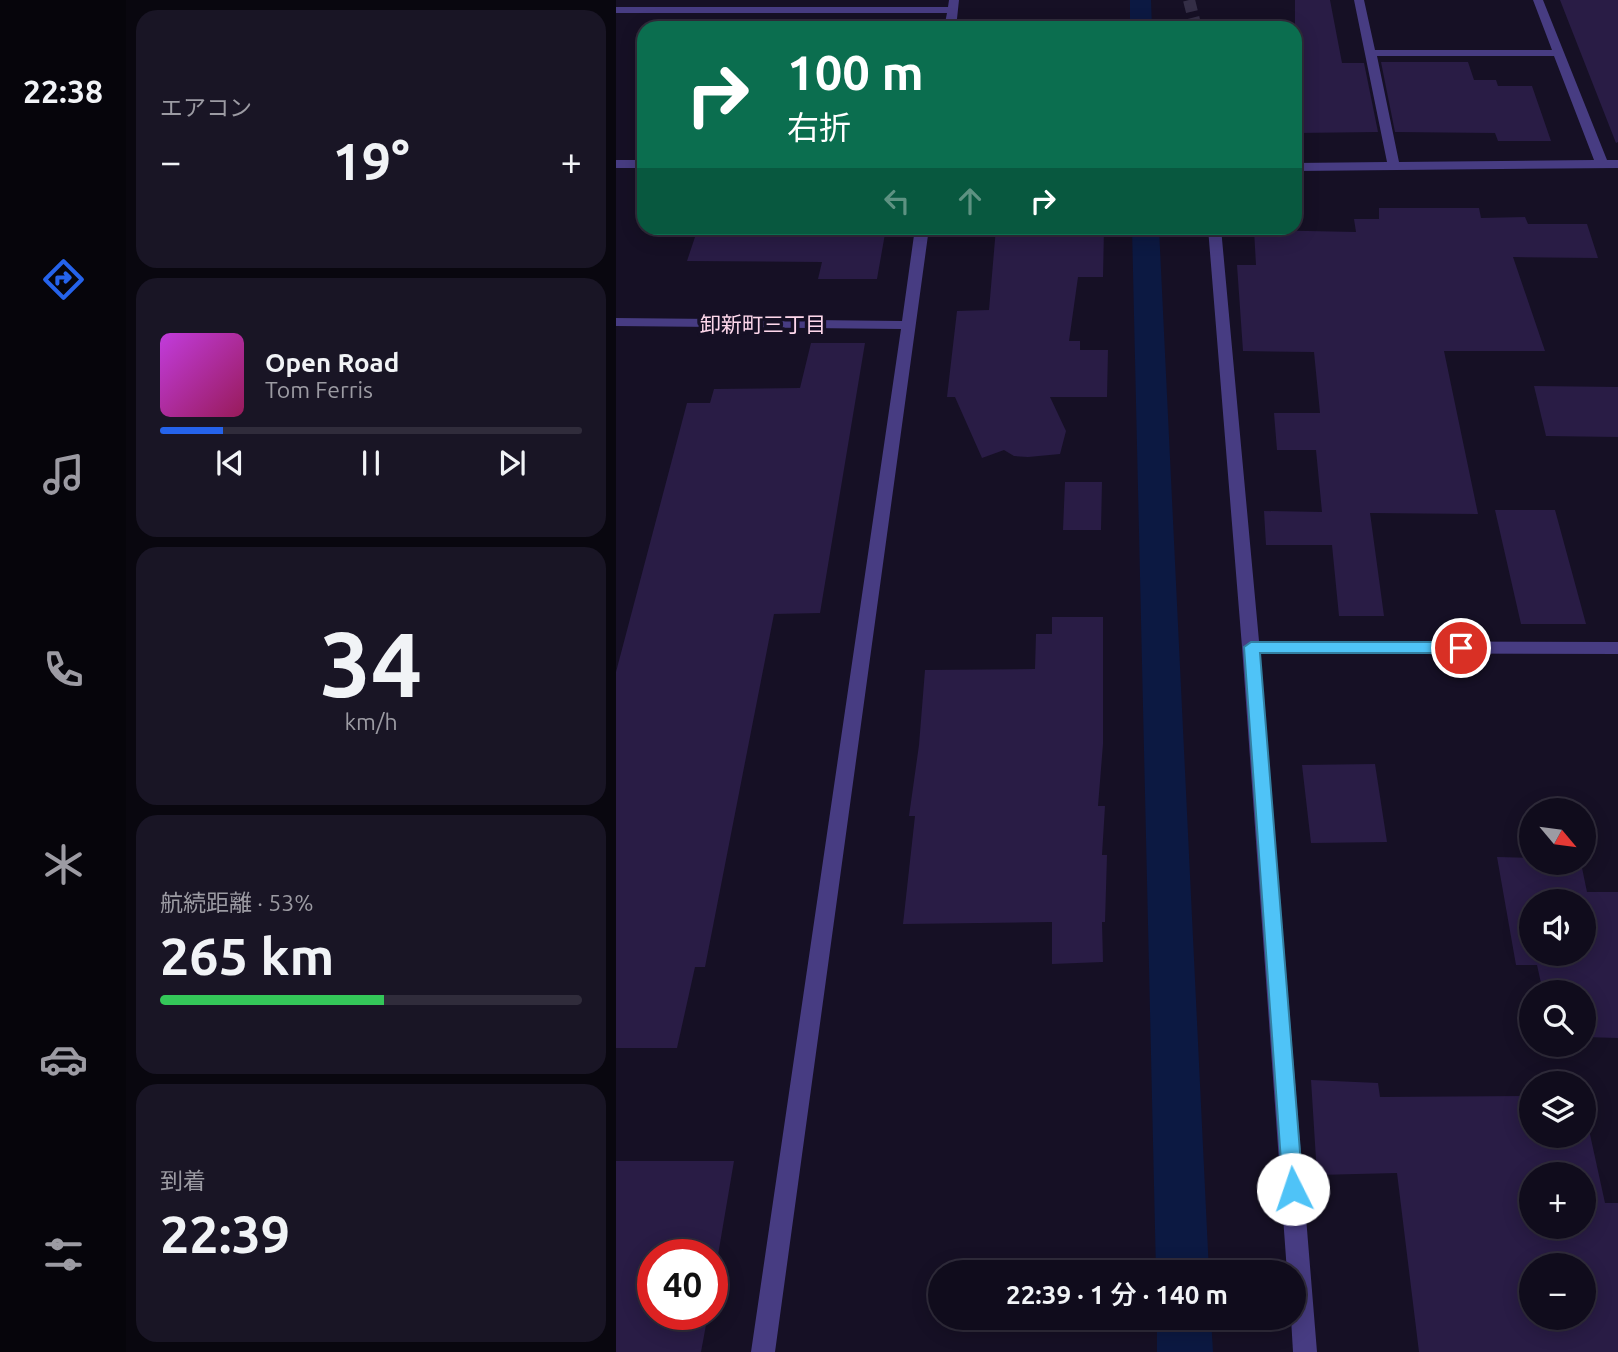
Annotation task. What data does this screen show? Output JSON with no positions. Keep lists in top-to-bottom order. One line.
{"districts":["卸新町三丁目"],"north":"bottom right","page":{"tabs":"22:38","tile":["エアコン",["34","km/h"],["航続距離 · 53%","265 km"],["到着","22:39"]],"turn":["100 m","右折"],"heat":["−","19°","+"],"song":["Open Road","Tom Ferris"],"map_buttons":["+","−"],"limit":"40","trip":"22:39 · 1 分 · 140 m"}}
